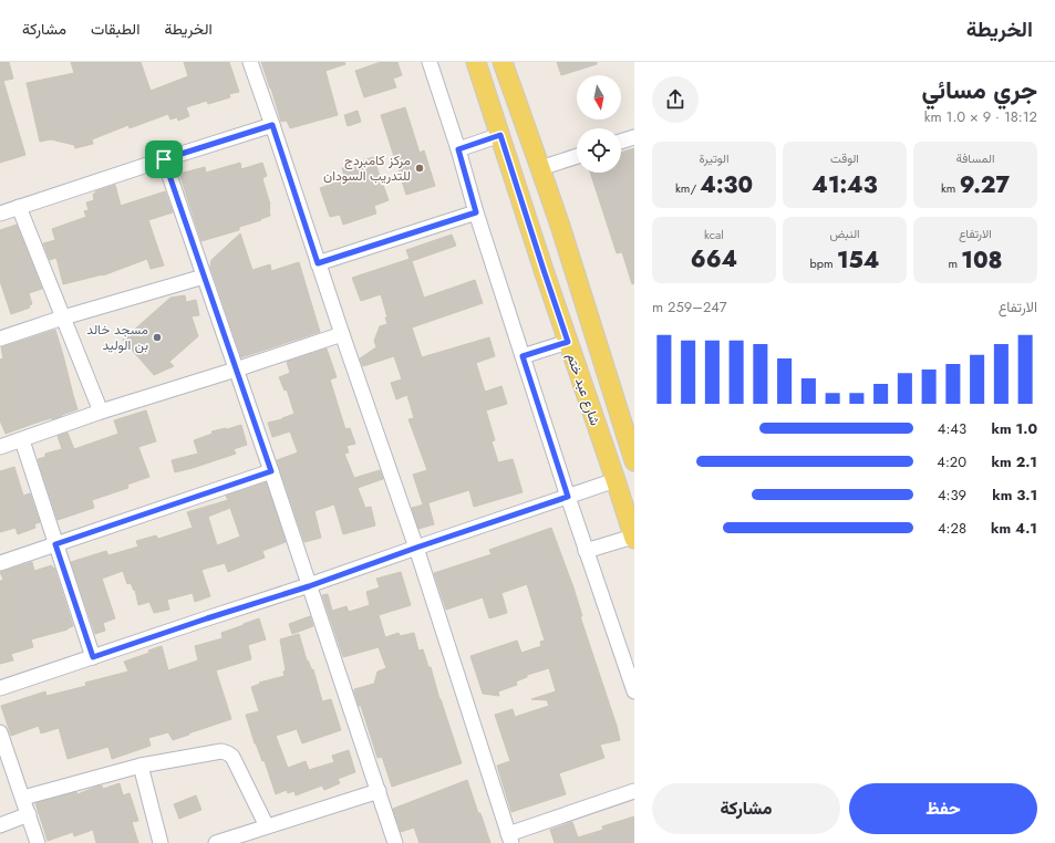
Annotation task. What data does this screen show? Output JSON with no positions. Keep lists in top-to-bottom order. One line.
{"streets":{"main road":["شارع عبد ختم"]},"places":["مركز كامبردج للتدريب السودان","مسجد خالد بن الوليد"],"north":"bottom","page":{"header":"الخريطة","nav":["الخريطة","الطبقات","مشاركة"],"heading":["جري مسائي","18:12 · 9 × 1.0 km"],"stats":[["المسافة","9.27 km"],["الوقت","41:43"],["الوتيرة","4:30 /km"],["الارتفاع","108 m"],["النبض","154 bpm"],["kcal","664"]],"chart":["الارتفاع","247–259 m"],"list":[{"name":"1.0 km","note":"4:43"},{"name":"2.1 km","note":"4:20"},{"name":"3.1 km","note":"4:39"},{"name":"4.1 km","note":"4:28"}],"buttons":["حفظ","مشاركة"]}}
